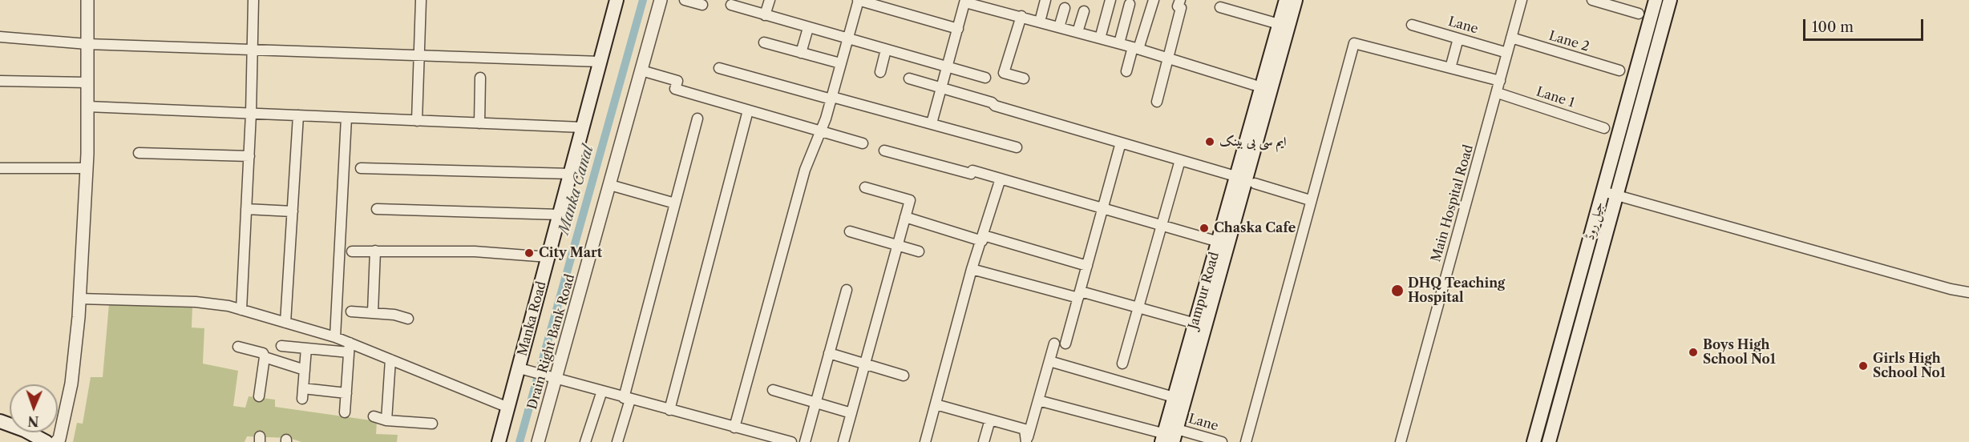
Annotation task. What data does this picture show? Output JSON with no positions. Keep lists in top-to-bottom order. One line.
{"streets":{"main road":["جیل روڈ","Jampur Road","Manka Road"],"street":["Lane","Lane 2","Lane 1","Main Hospital Road","Drain Right Bank Road"]},"crossings":[["Lane","Main Hospital Road"],["Lane","Jampur Road"],["Lane 2","Main Hospital Road"],["Lane 1","Main Hospital Road"]],"water":["Manka Canal"],"places":["ایم سی بی بینک","Chaska Cafe","City Mart","DHQ Teaching Hospital","Boys High School No1","Girls High School No1"],"scale_bar":"100 m","north":"bottom"}
